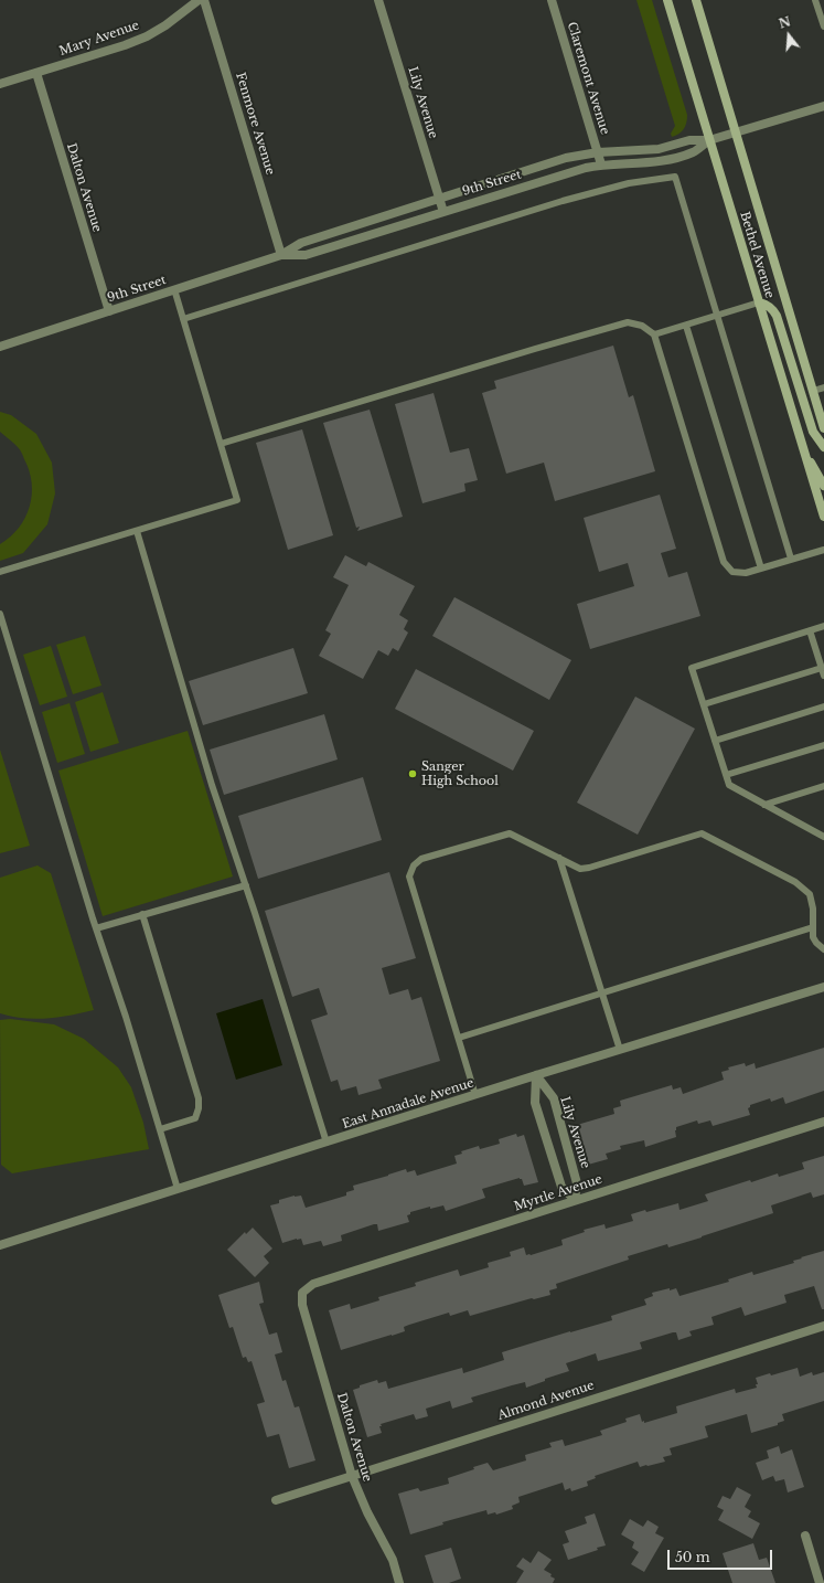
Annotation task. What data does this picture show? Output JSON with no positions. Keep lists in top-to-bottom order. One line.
{"streets":{"main road":["Bethel Avenue"],"street":["Mary Avenue","Claremont Avenue","Lily Avenue","Fenmore Avenue","9th Street","Dalton Avenue","East Annadale Avenue","Myrtle Avenue","Almond Avenue"]},"crossings":[["Mary Avenue","Dalton Avenue"],["Claremont Avenue","9th Street"],["Lily Avenue","9th Street"],["Lily Avenue","East Annadale Avenue"],["Lily Avenue","Myrtle Avenue"],["Fenmore Avenue","9th Street"],["9th Street","Dalton Avenue"],["9th Street","Bethel Avenue"],["Dalton Avenue","Myrtle Avenue"],["Dalton Avenue","Almond Avenue"]],"places":["Sanger High School"],"scale_bar":"50 m","north":"top"}
